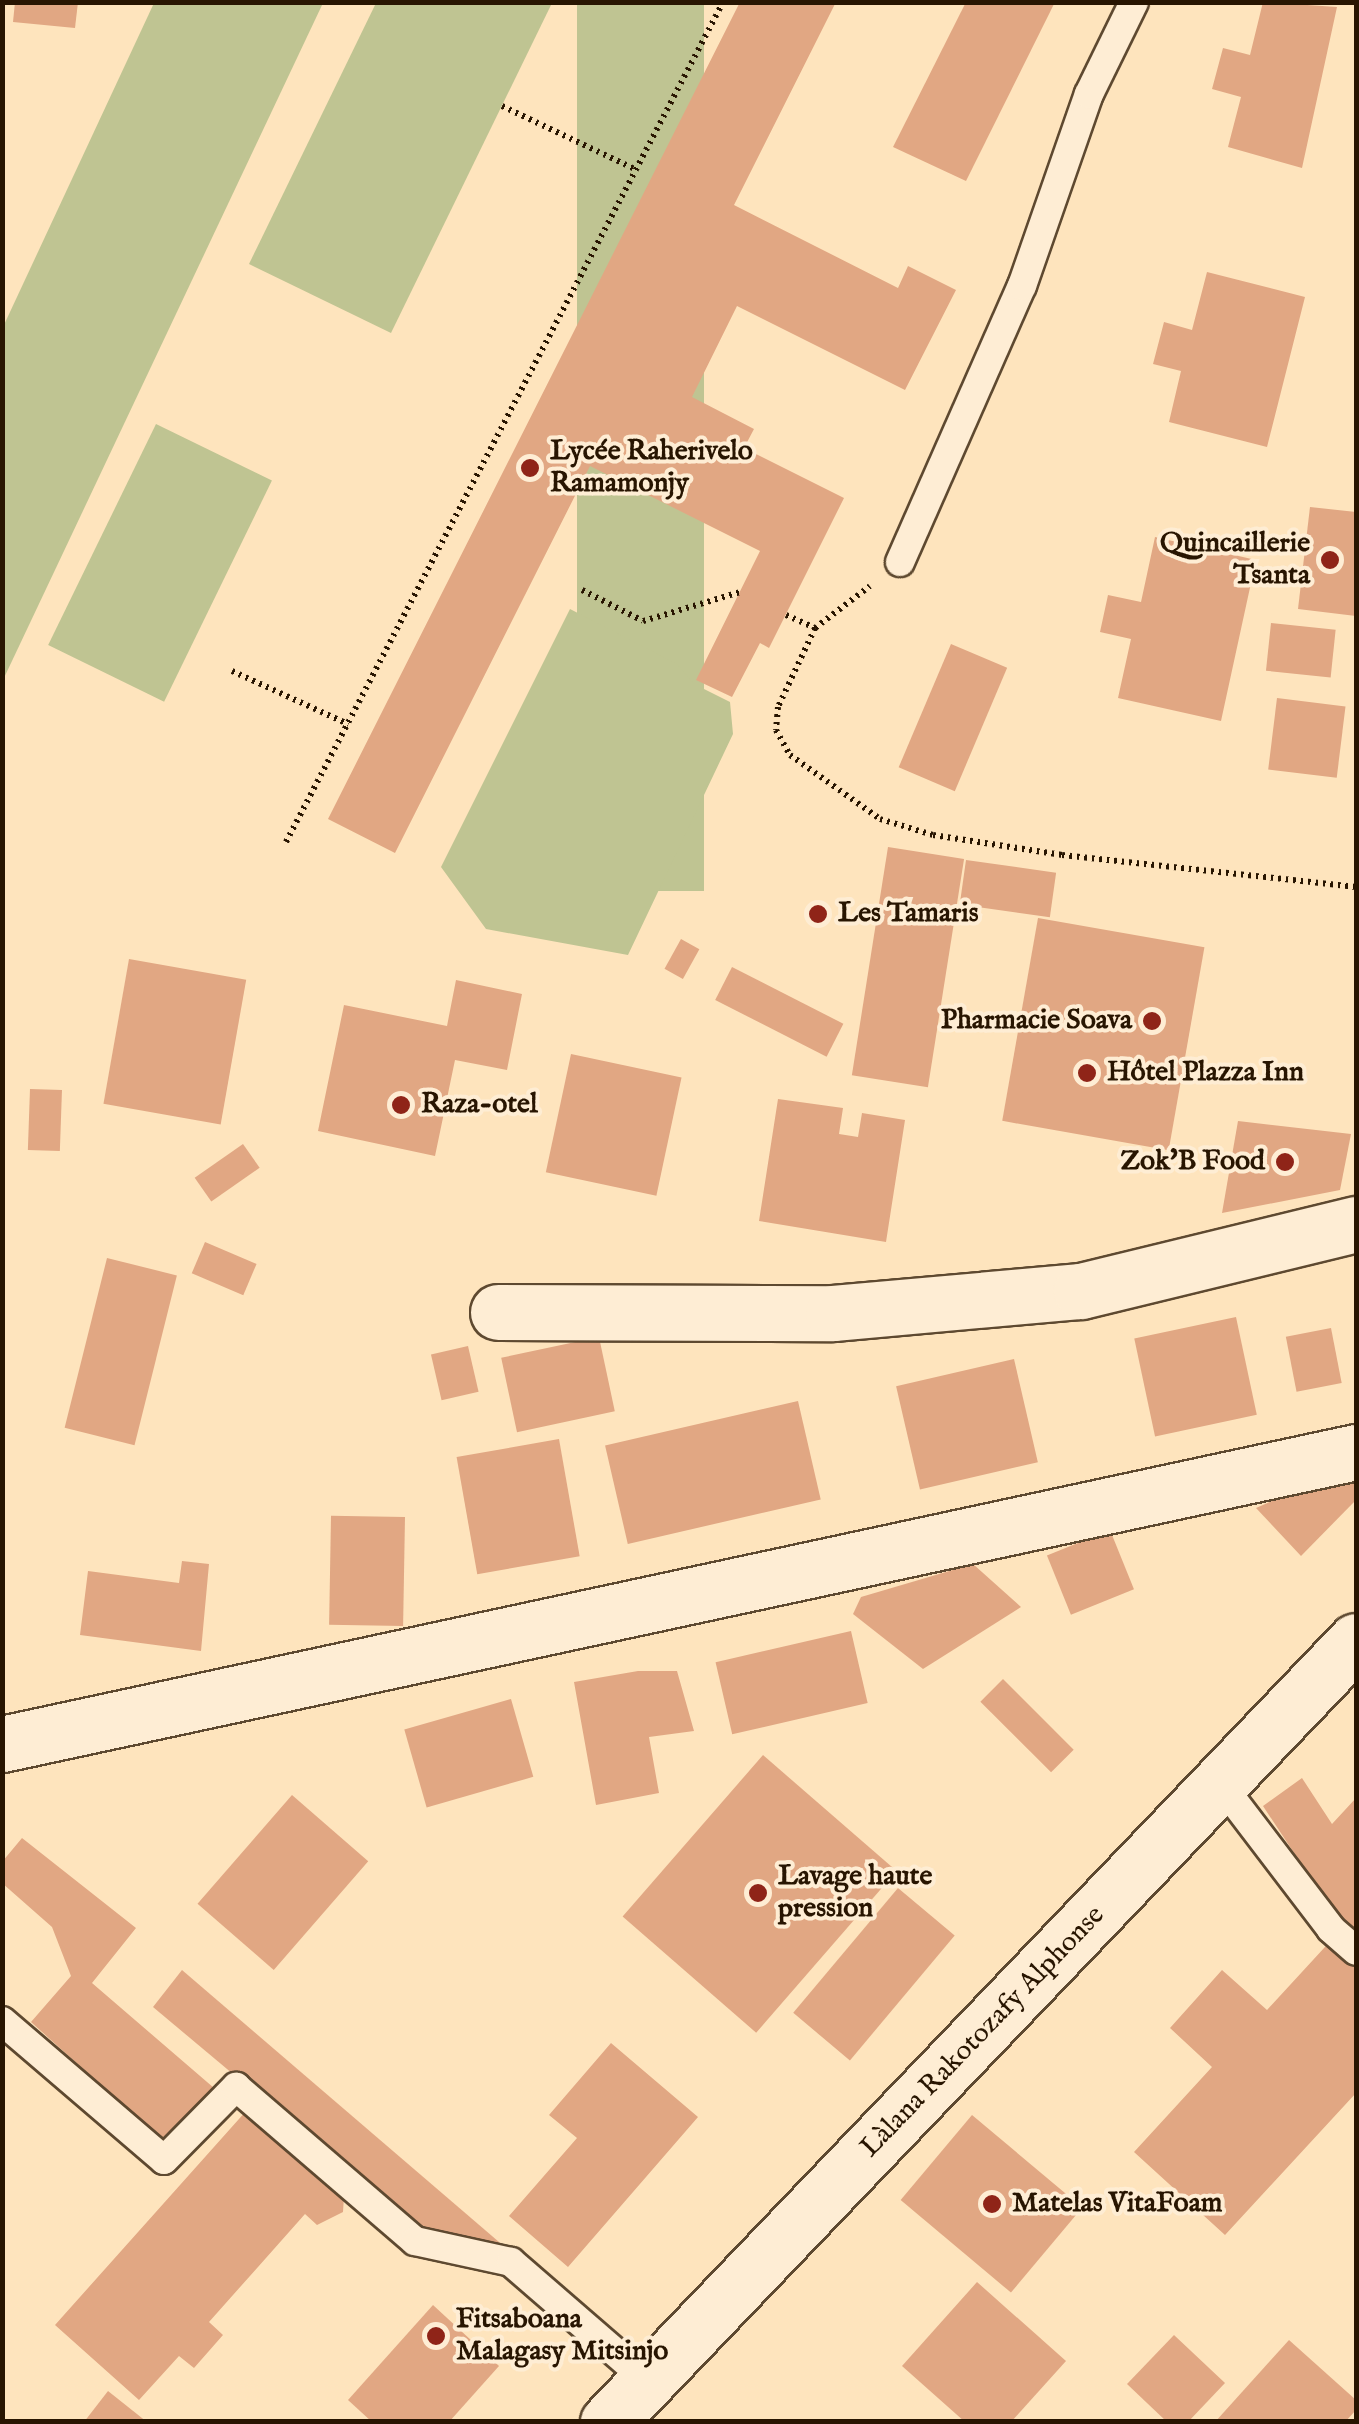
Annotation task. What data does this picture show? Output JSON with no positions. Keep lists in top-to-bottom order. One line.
{"streets":{"street":["Làlana Rakotozafy Alphonse"]},"places":["Lycée Raherivelo Ramamonjy","Quincaillerie Tsanta","Les Tamaris","Pharmacie Soava","Hôtel Plazza Inn","Raza-otel","Zok'B Food","Lavage haute pression","Matelas VitaFoam","Fitsaboana Malagasy Mitsinjo"]}
